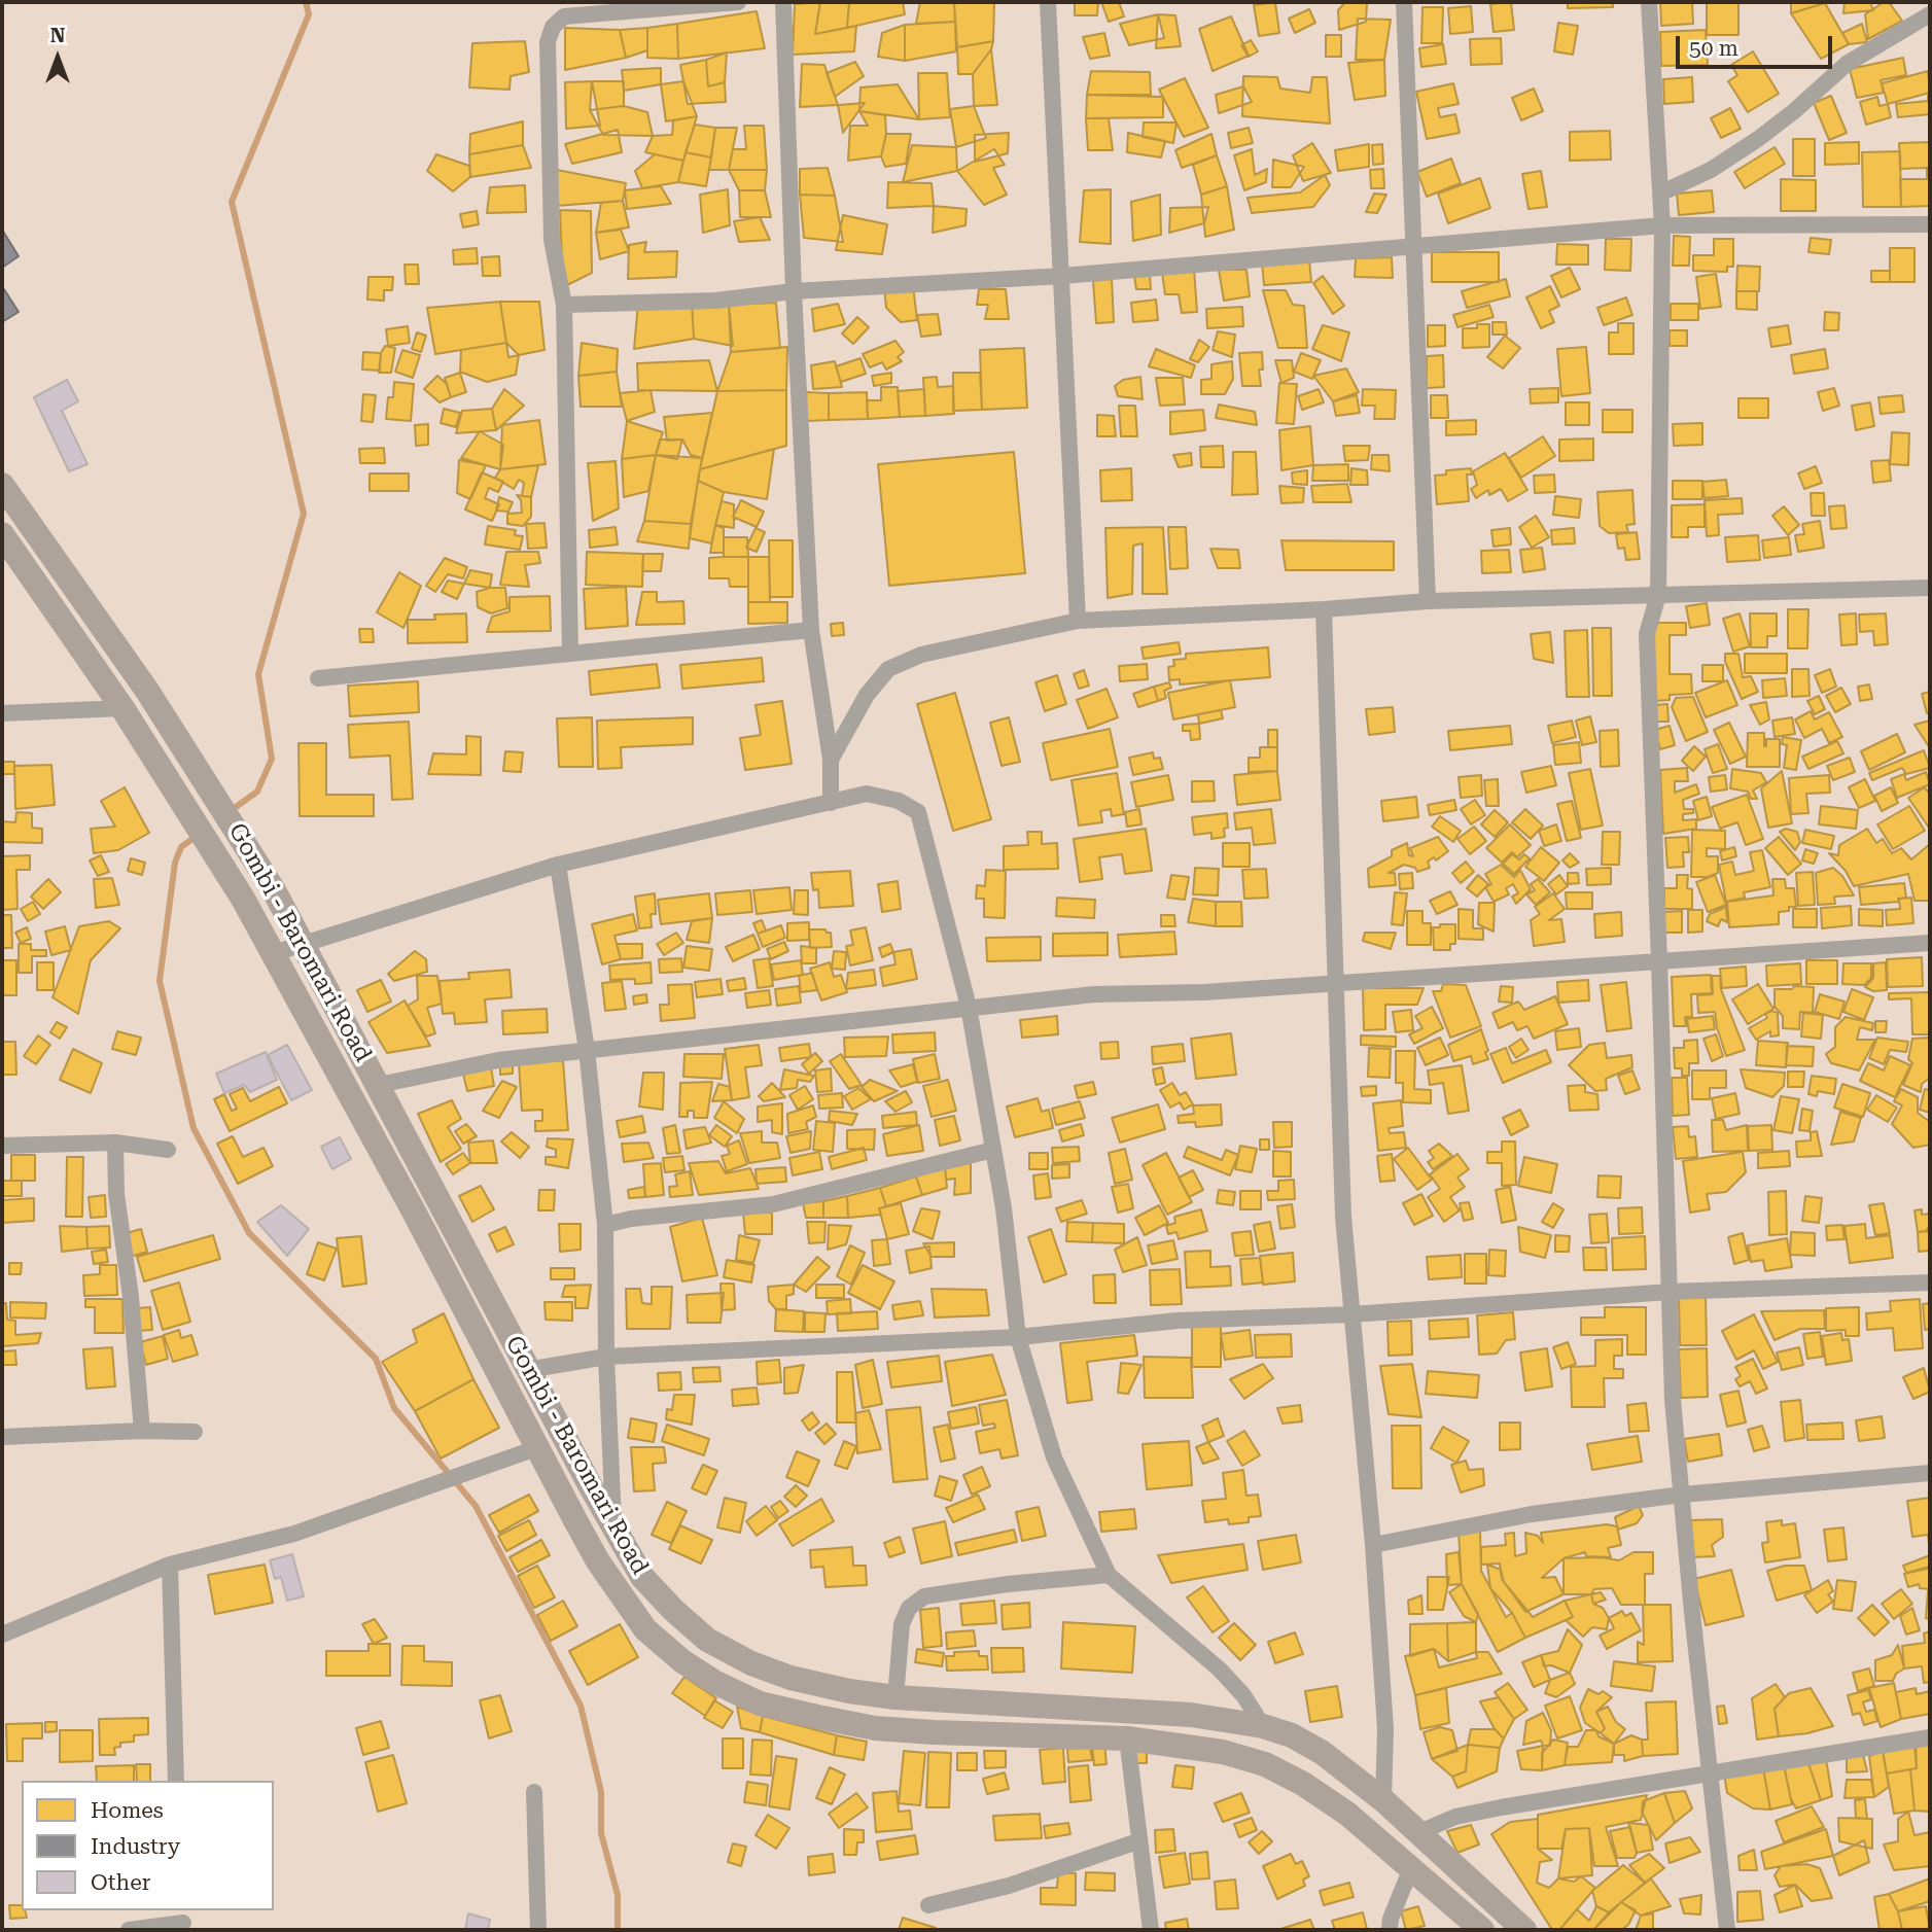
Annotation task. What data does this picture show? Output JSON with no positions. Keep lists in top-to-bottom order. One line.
{"streets":{"main road":["Gombi - Baromari Road"]},"legend":["Homes","Industry","Other"],"scale_bar":"50 m","north":"top"}
